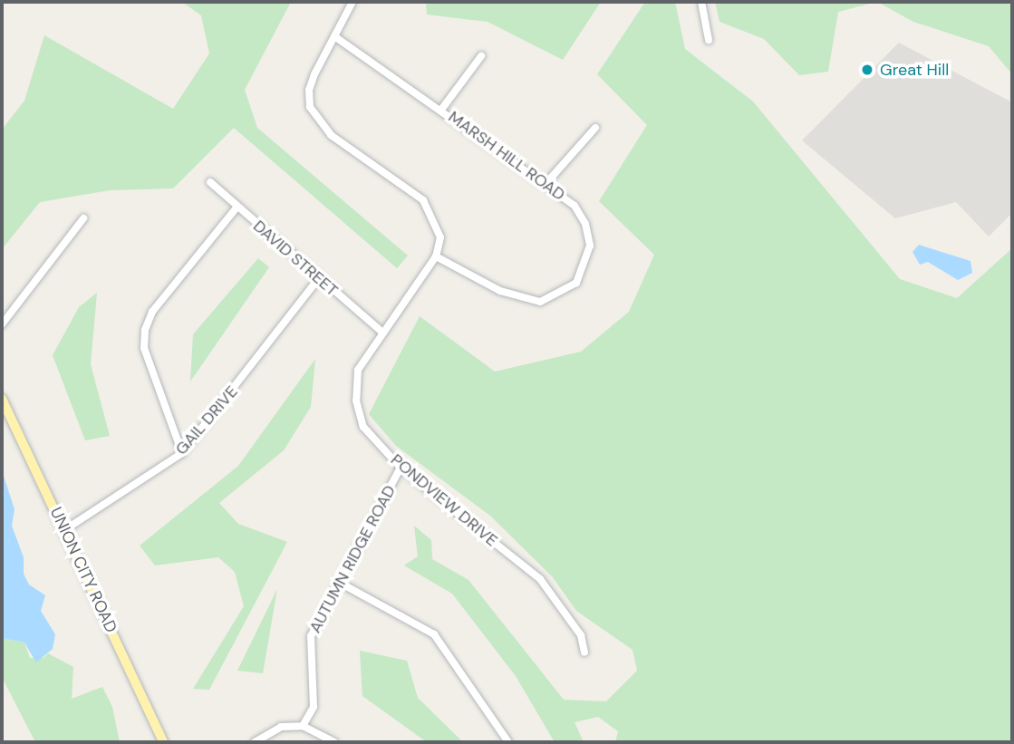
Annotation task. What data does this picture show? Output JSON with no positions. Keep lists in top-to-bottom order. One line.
{"streets":{"main road":["UNION CITY ROAD"],"street":["MARSH HILL ROAD","DAVID STREET","GAIL DRIVE","PONDVIEW DRIVE","AUTUMN RIDGE ROAD"]},"crossings":[["MARSH HILL ROAD","PONDVIEW DRIVE"],["DAVID STREET","GAIL DRIVE"],["DAVID STREET","PONDVIEW DRIVE"],["GAIL DRIVE","UNION CITY ROAD"],["PONDVIEW DRIVE","AUTUMN RIDGE ROAD"]],"places":["Great Hill"]}
